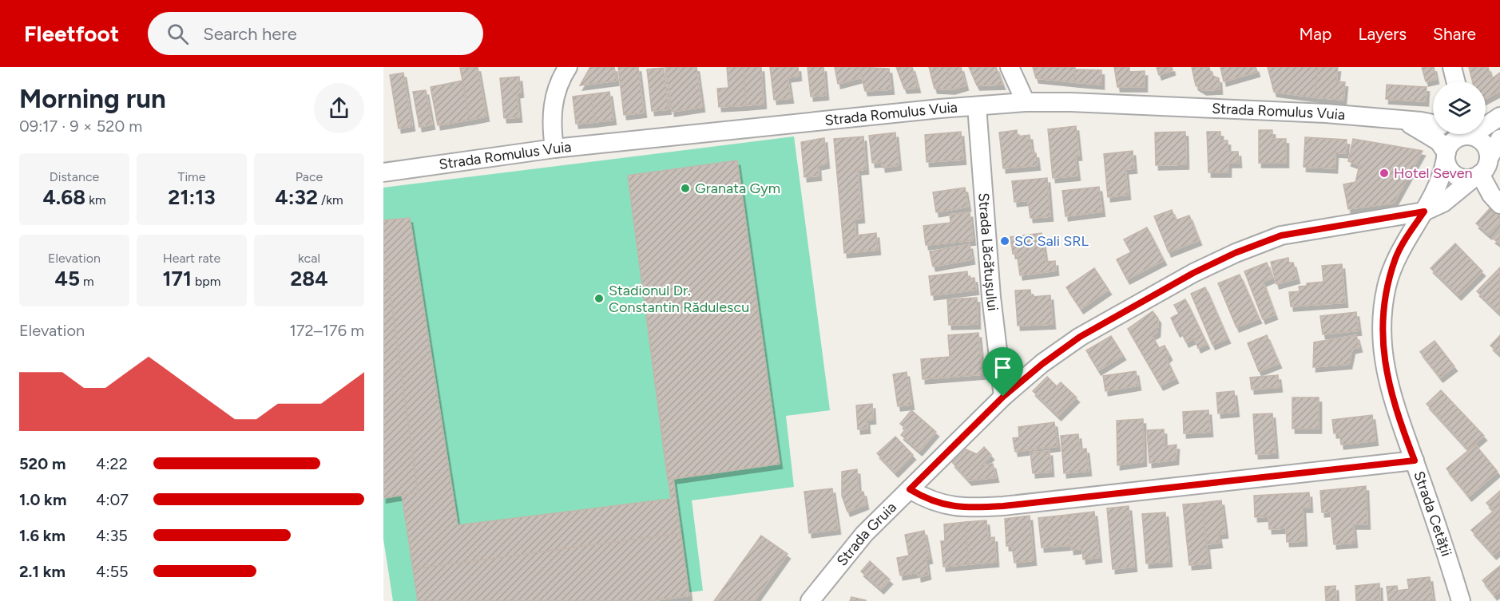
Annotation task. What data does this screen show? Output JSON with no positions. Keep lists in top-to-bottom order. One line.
{"streets":{"street":["Strada Romulus Vuia","Strada Lăcătușului","Strada Cetății","Strada Gruia"]},"crossings":[["Strada Romulus Vuia","Strada Lăcătușului"],["Strada Romulus Vuia","Strada Cetății"],["Strada Lăcătușului","Strada Gruia"],["Strada Cetății","Strada Gruia"]],"places":["Hotel Seven","Granata Gym","SC Sali SRL","Stadionul Dr. Constantin Rădulescu"],"page":{"header":"Fleetfoot","search":"Search here","nav":["Map","Layers","Share"],"heading":["Morning run","09:17 · 9 × 520 m"],"stats":[["Distance","4.68 km"],["Time","21:13"],["Pace","4:32 /km"],["Elevation","45 m"],["Heart rate","171 bpm"],["kcal","284"]],"chart":["Elevation","172–176 m"],"list":[{"name":"520 m","note":"4:22"},{"name":"1.0 km","note":"4:07"},{"name":"1.6 km","note":"4:35"},{"name":"2.1 km","note":"4:55"}]}}
